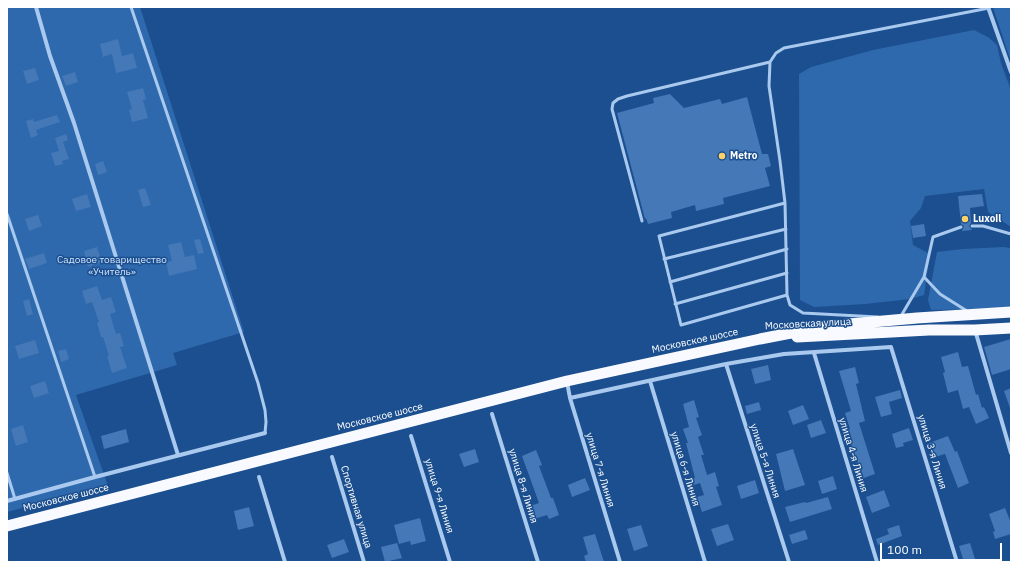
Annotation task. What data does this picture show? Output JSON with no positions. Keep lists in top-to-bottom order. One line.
{"streets":{"highway":["Московская улица","Московское шоссе"],"street":["улица 3-я Линия","улица 4-я Линия","улица 5-я Линия","улица 6-я Линия","улица 7-я Линия","улица 8-я Линия","улица 9-я Линия","Спортивная улица"]},"crossings":[["Московская улица","Московское шоссе"],["Московское шоссе","улица 7-я Линия"],["улица 3-я Линия","улица 4-я Линия"]],"parks":["Садовое товарищество «Учитель»"],"places":["Metro","Luxoil"],"scale_bar":"100 m"}
